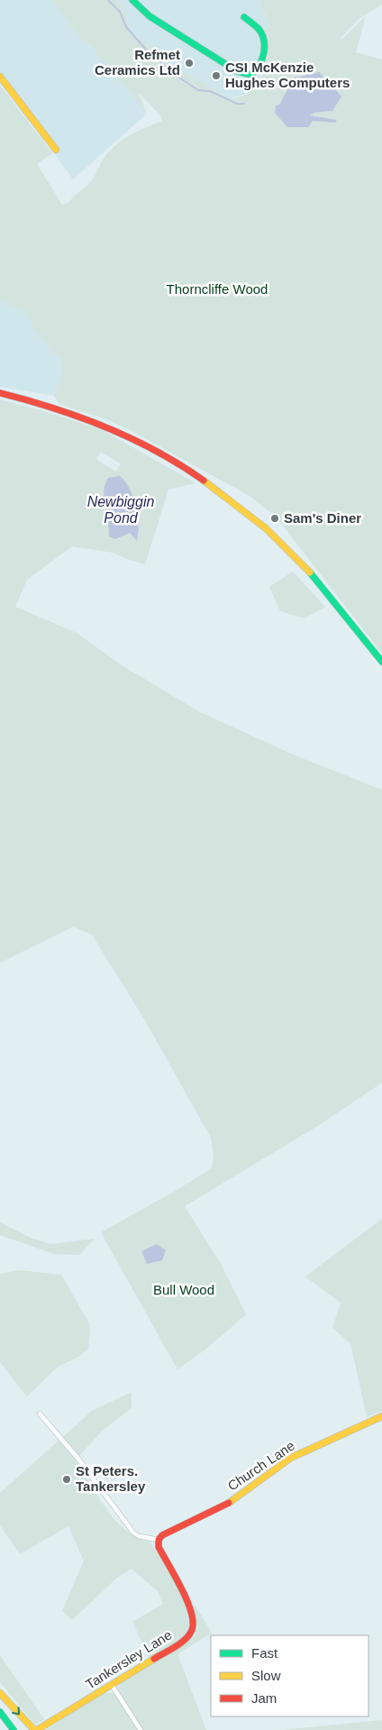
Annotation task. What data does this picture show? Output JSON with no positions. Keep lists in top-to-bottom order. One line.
{"streets":{"main road":["Church Lane","Tankersley Lane"]},"crossings":[["Church Lane","Tankersley Lane"]],"water":["Newbiggin Pond"],"parks":["Thorncliffe Wood","Bull Wood"],"places":["Refmet Ceramics Ltd","CSI McKenzie Hughes Computers","Sam's Diner","St Peters. Tankersley"],"legend":["Fast","Slow","Jam"]}
